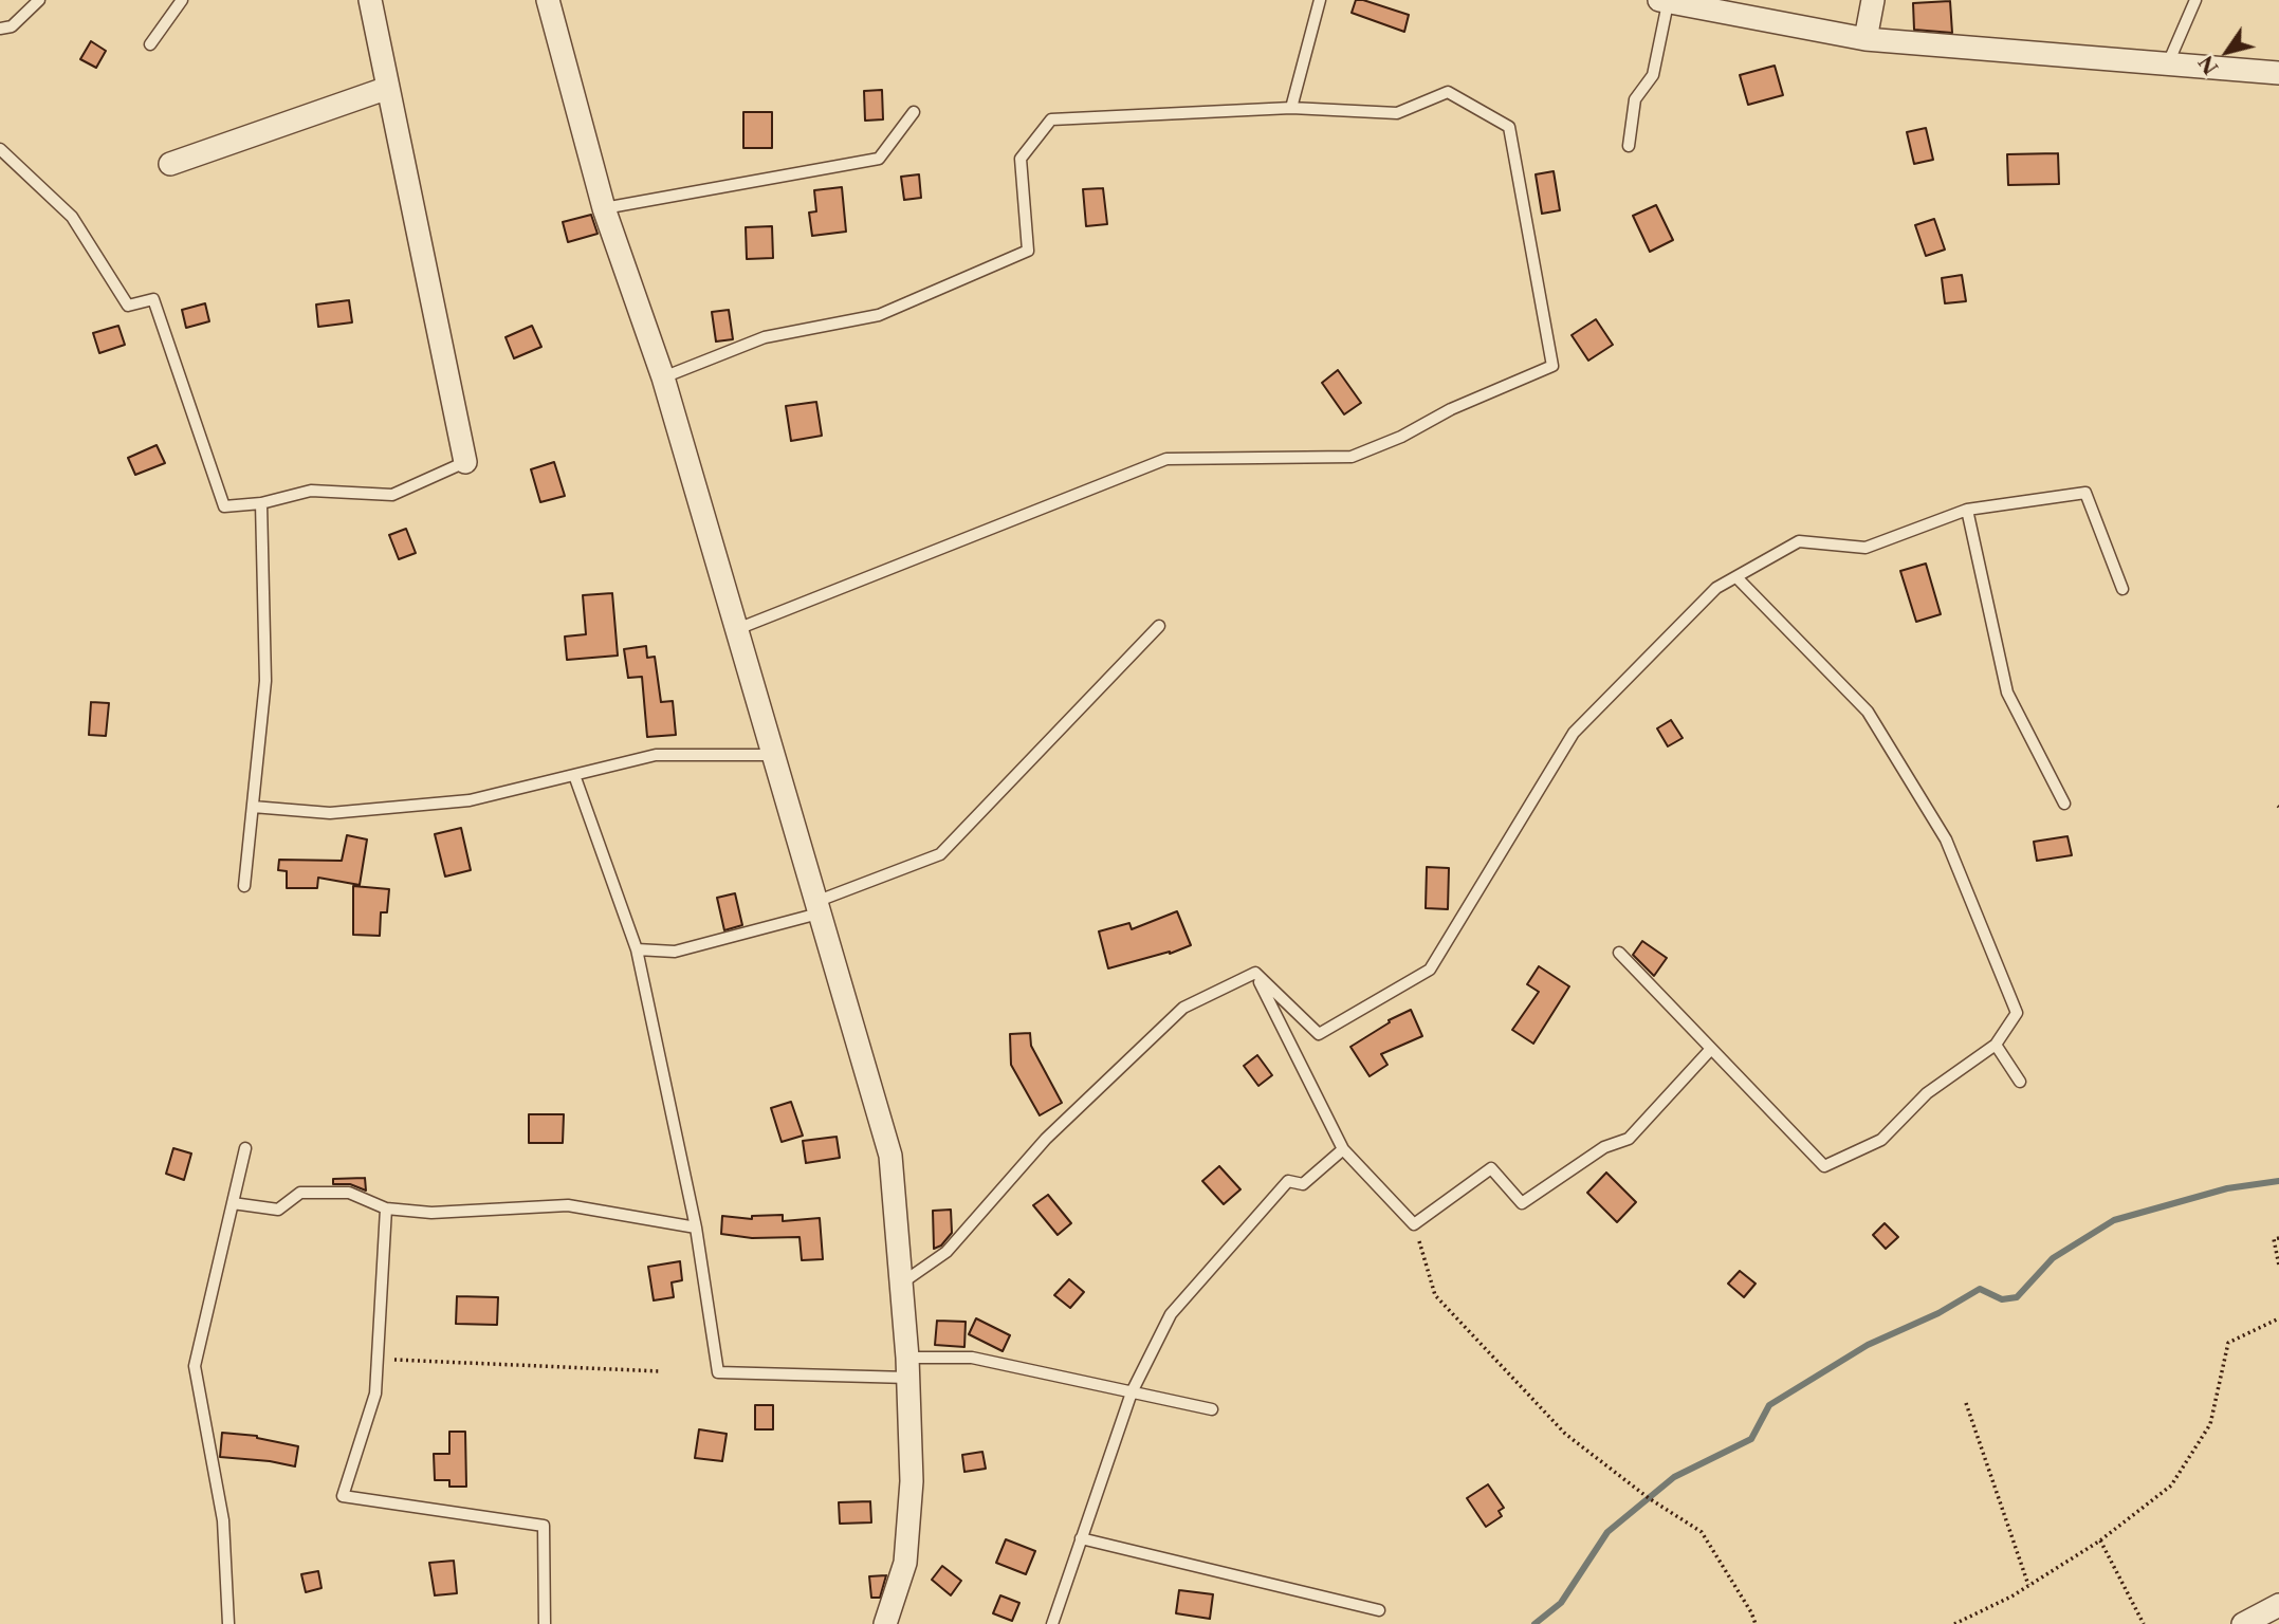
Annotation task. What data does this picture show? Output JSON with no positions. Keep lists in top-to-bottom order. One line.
{"north":"bottom left"}
